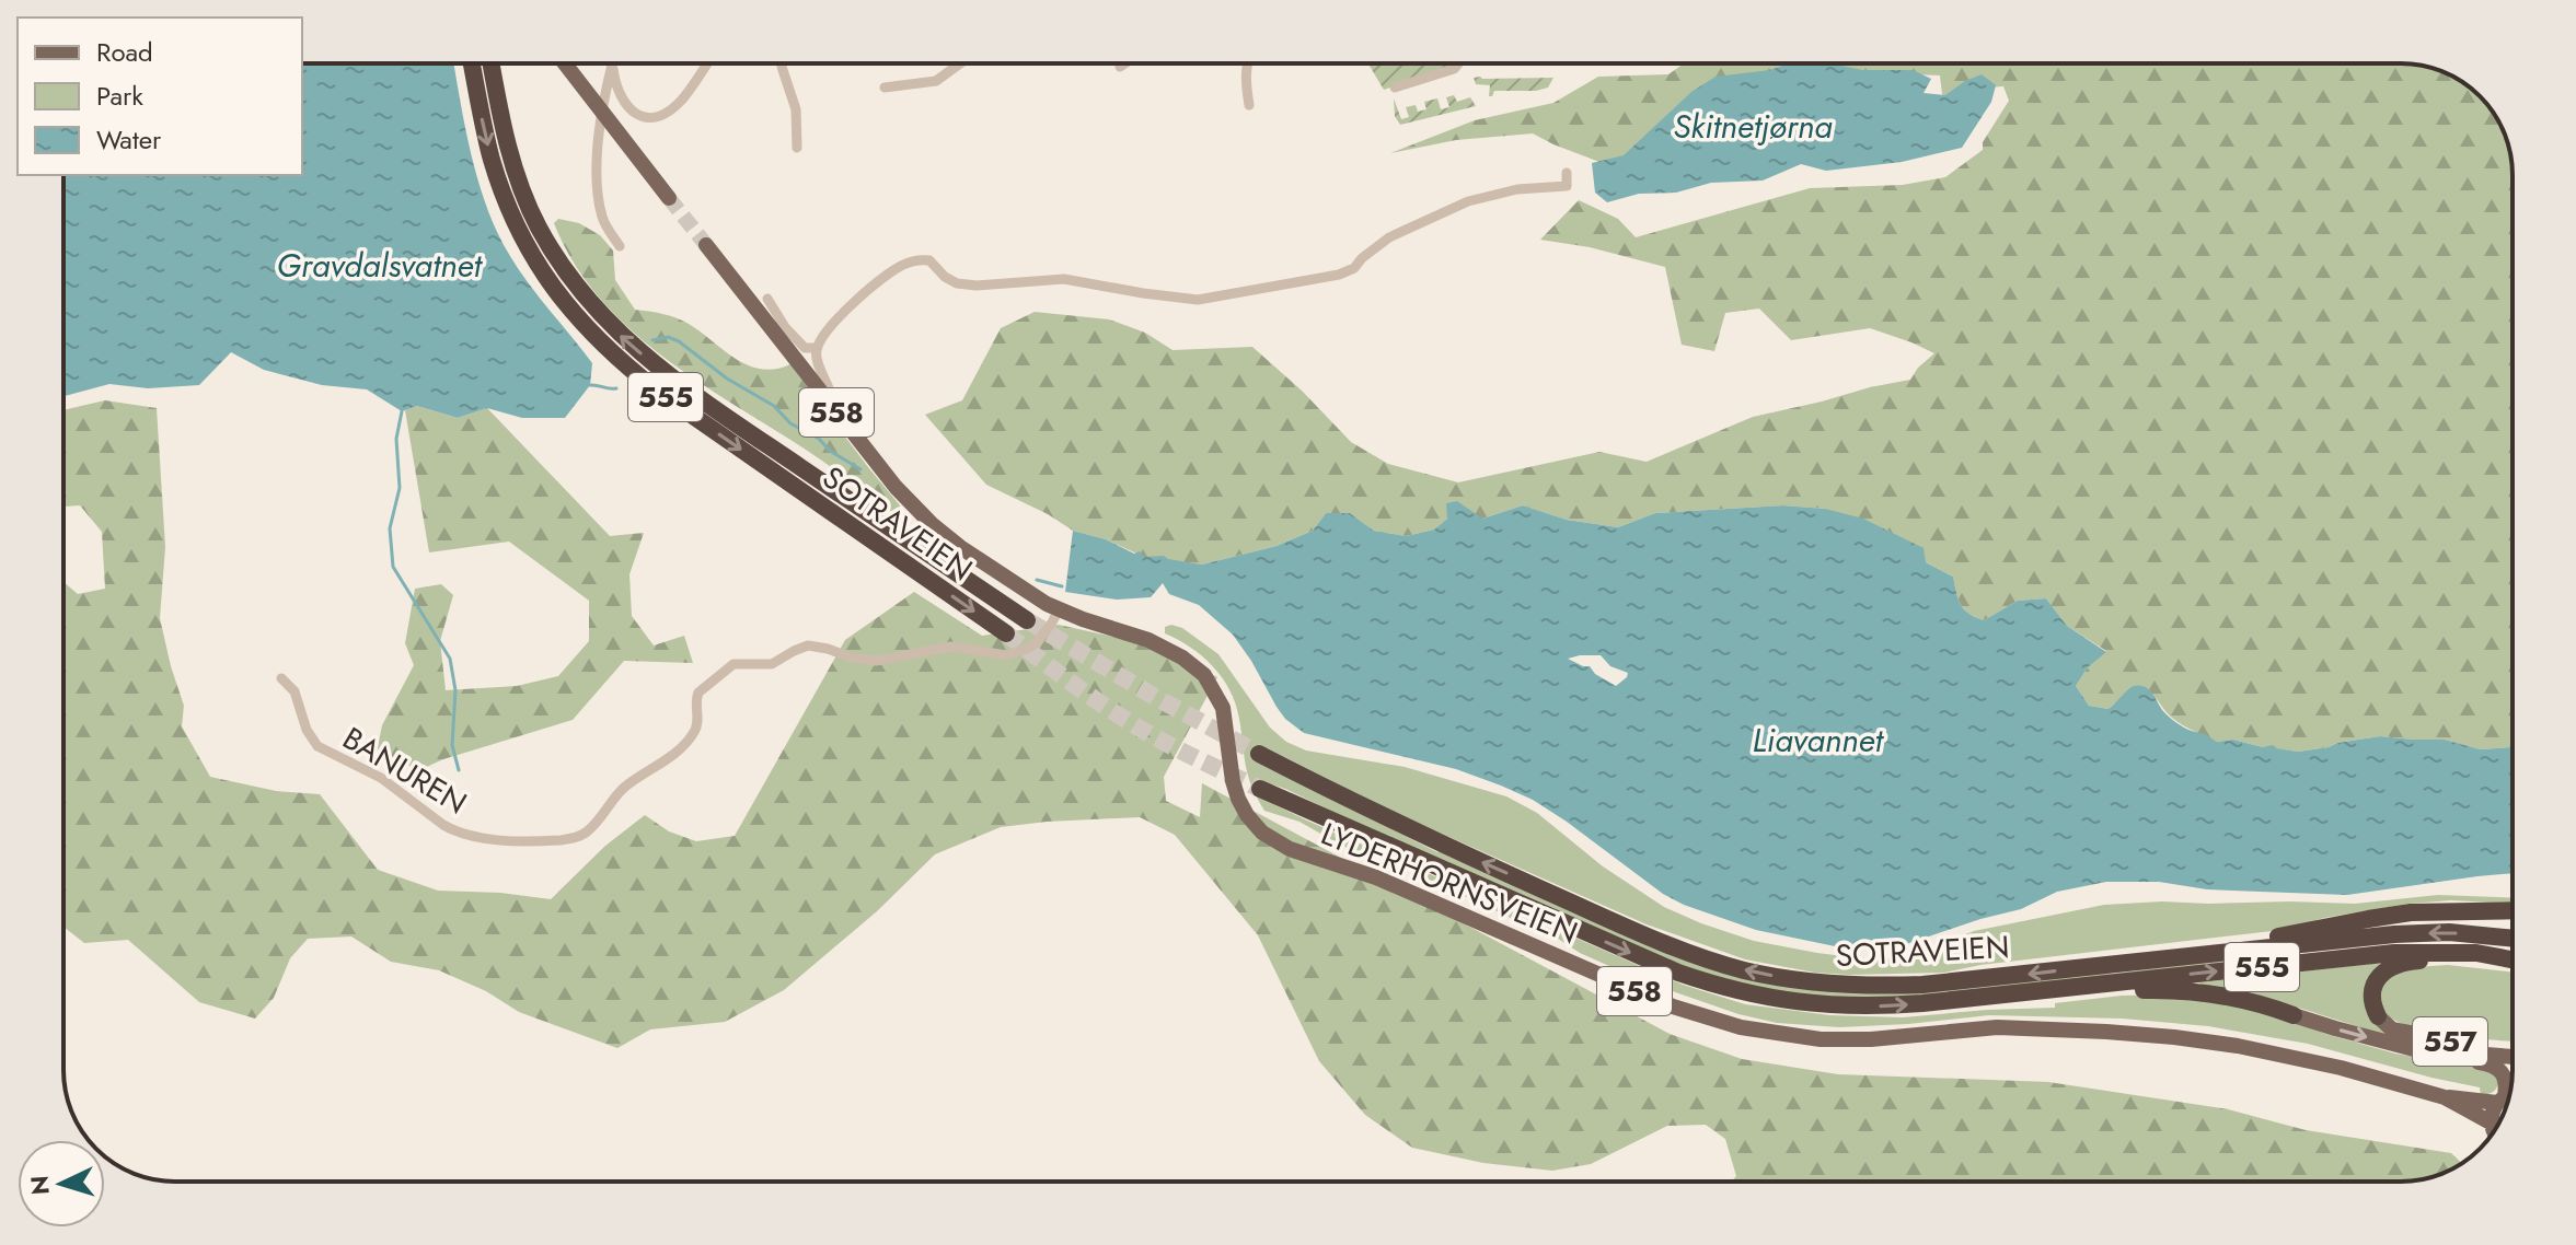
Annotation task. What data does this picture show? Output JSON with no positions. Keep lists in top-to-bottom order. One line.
{"streets":{"highway":["555","SOTRAVEIEN"],"main road":["558","LYDERHORNSVEIEN","557"],"street":["BANUREN"]},"crossings":[["555","SOTRAVEIEN"],["555","557"],["558","LYDERHORNSVEIEN"],["558","557"],["BANUREN","LYDERHORNSVEIEN"],["LYDERHORNSVEIEN","557"]],"water":["Skitnetjørna","Gravdalsvatnet","Liavannet"],"legend":["Road","Park","Water"],"north":"left"}
